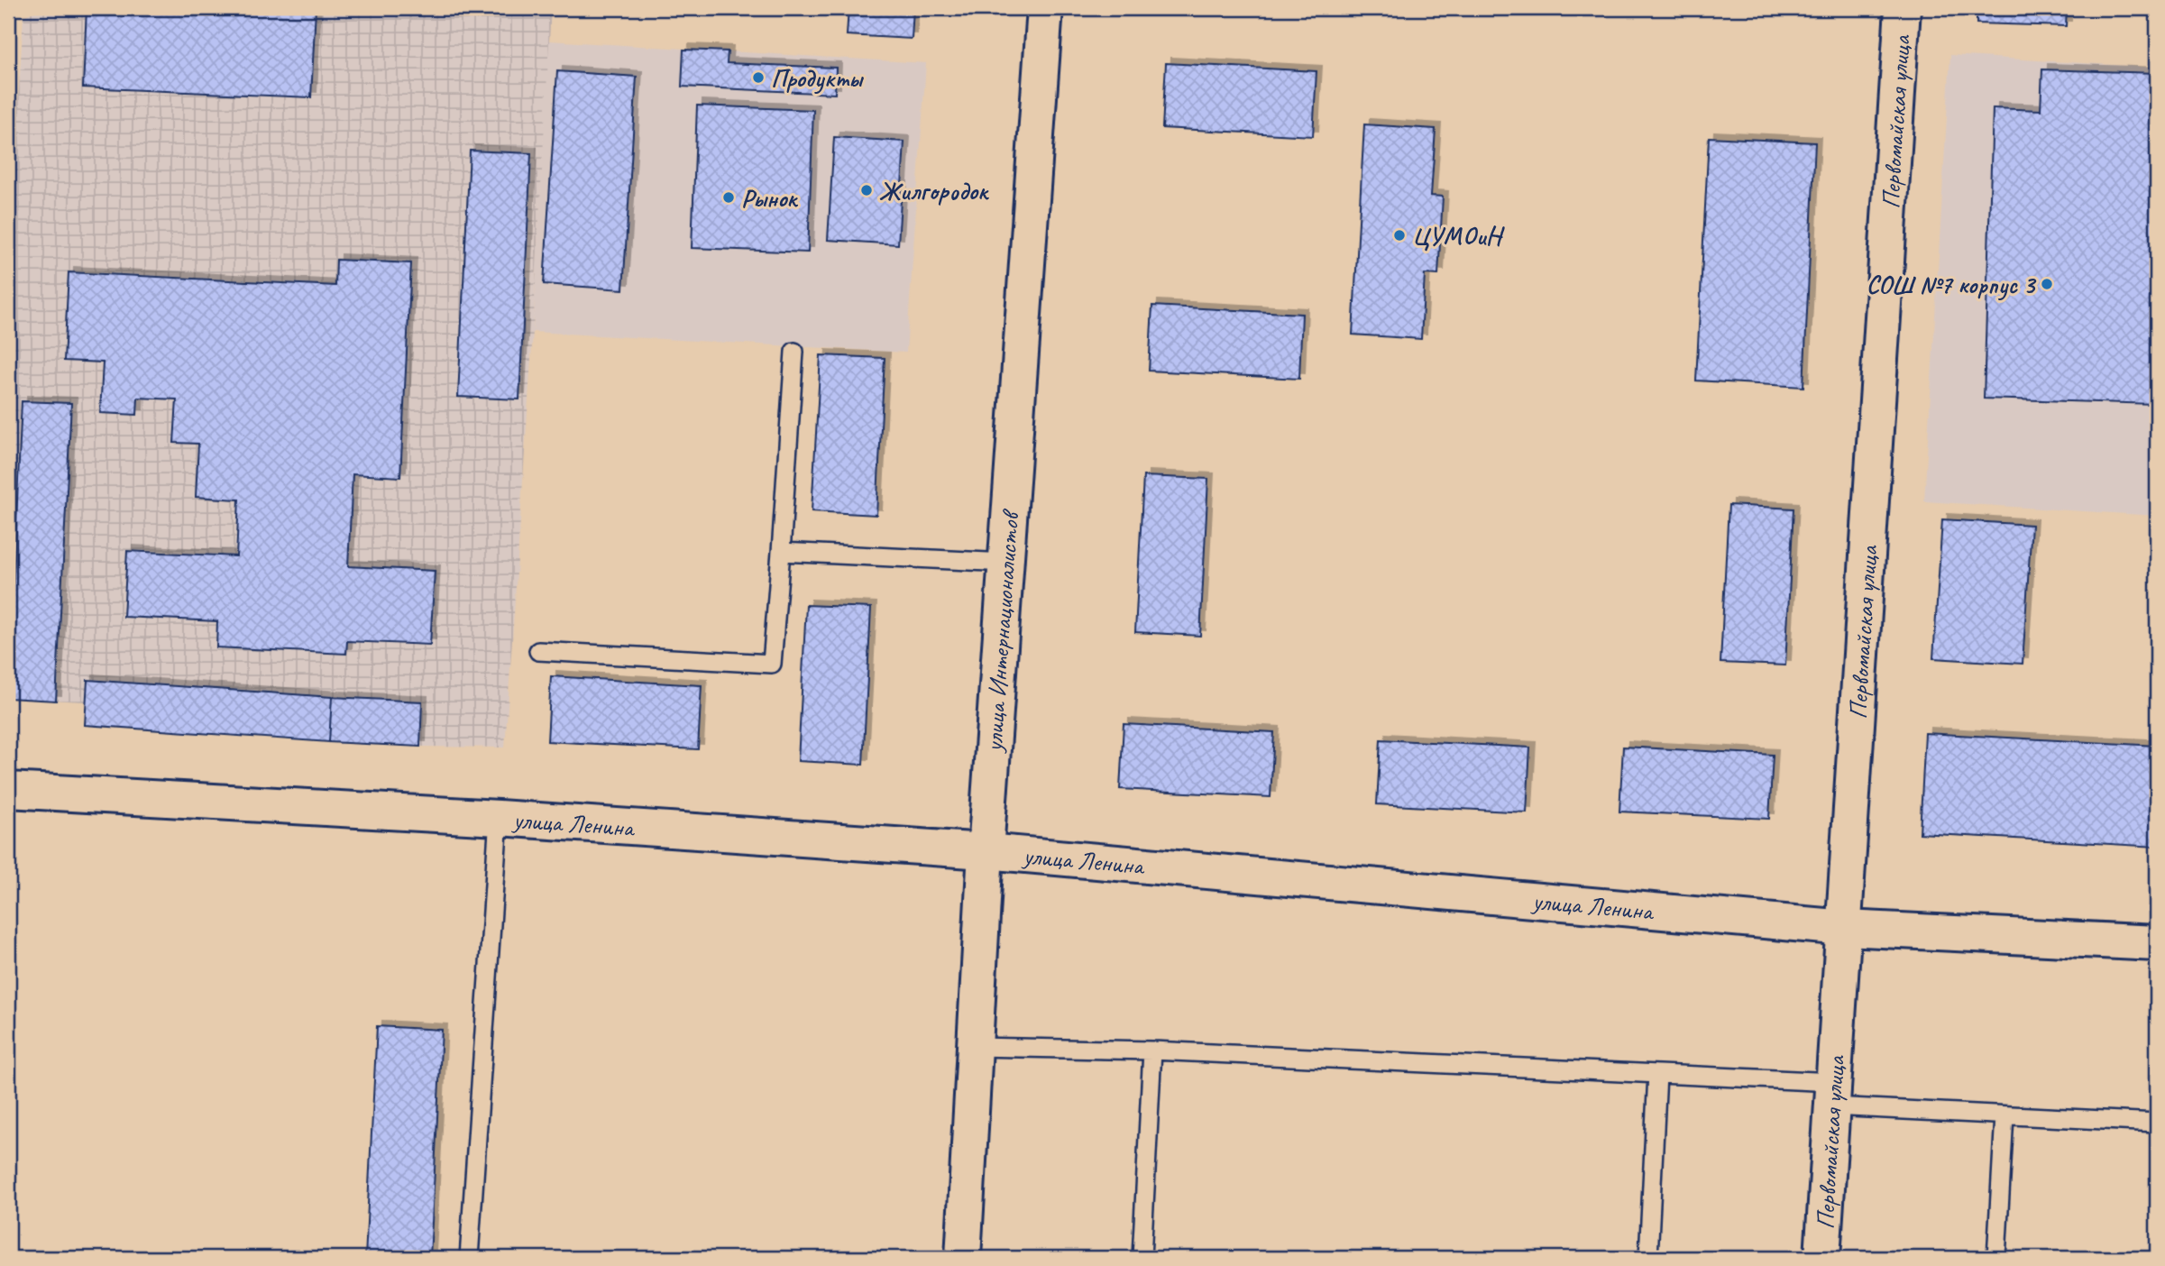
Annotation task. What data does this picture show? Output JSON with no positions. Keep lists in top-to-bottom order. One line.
{"streets":{"street":["Первомайская улица","улица Интернационалистов","улица Ленина"]},"crossings":[["Первомайская улица","улица Ленина"],["улица Интернационалистов","улица Ленина"]],"places":["Продукты","Жилгородок","Рынок","ЦУМОиН","СОШ №7 корпус 3"]}
